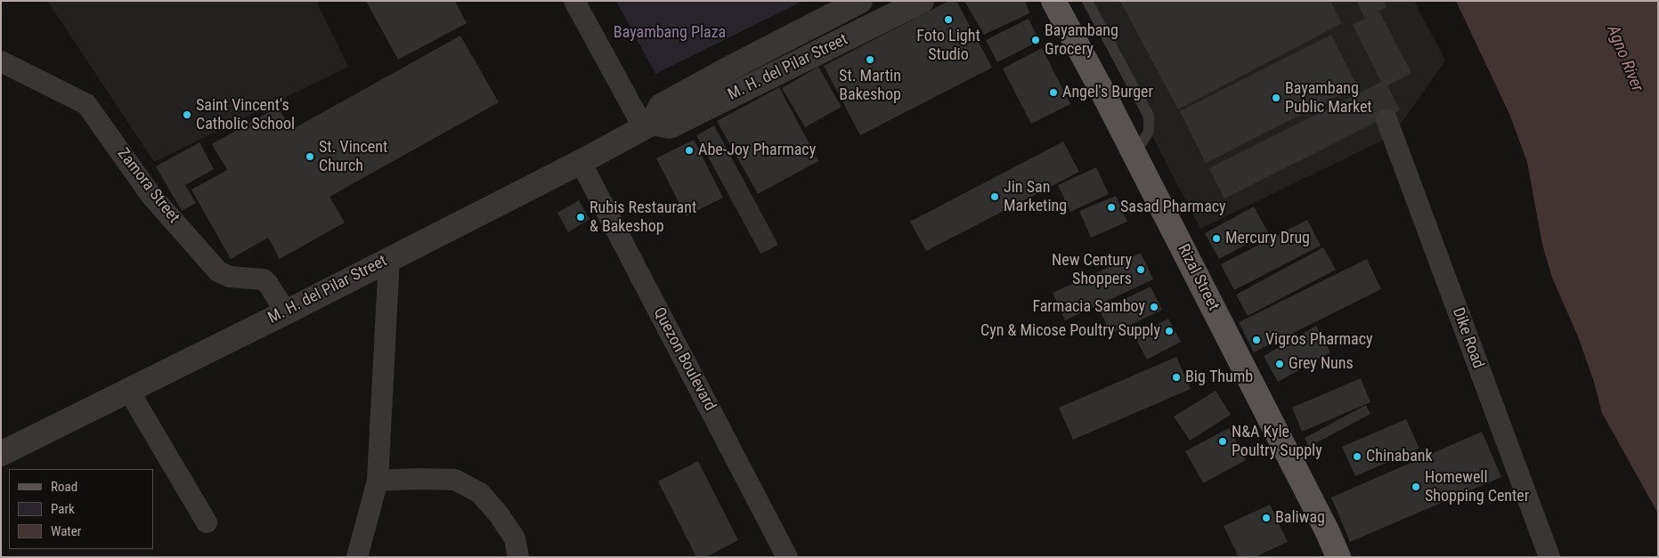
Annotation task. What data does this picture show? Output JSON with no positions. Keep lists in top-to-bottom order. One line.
{"streets":{"main road":["Rizal Street"],"street":["M. H. del Pilar Street","Zamora Street","Dike Road","Quezon Boulevard"]},"crossings":[["M. H. del Pilar Street","Zamora Street"],["M. H. del Pilar Street","Quezon Boulevard"]],"water":["Agno River"],"parks":["Bayambang Plaza"],"places":["Foto Light Studio","Bayambang Grocery","St. Martin Bakeshop","Angel's Burger","Bayambang Public Market","Saint Vincent's Catholic School","Abe-Joy Pharmacy","St. Vincent Church","Jin San Marketing","Sasad Pharmacy","Rubis Restaurant & Bakeshop","Mercury Drug","New Century Shoppers","Farmacia Samboy","Cyn & Micose Poultry Supply","Vigros Pharmacy","Grey Nuns","Big Thumb","N&A Kyle Poultry Supply","Chinabank","Homewell Shopping Center","Baliwag"],"legend":["Road","Park","Water"]}
